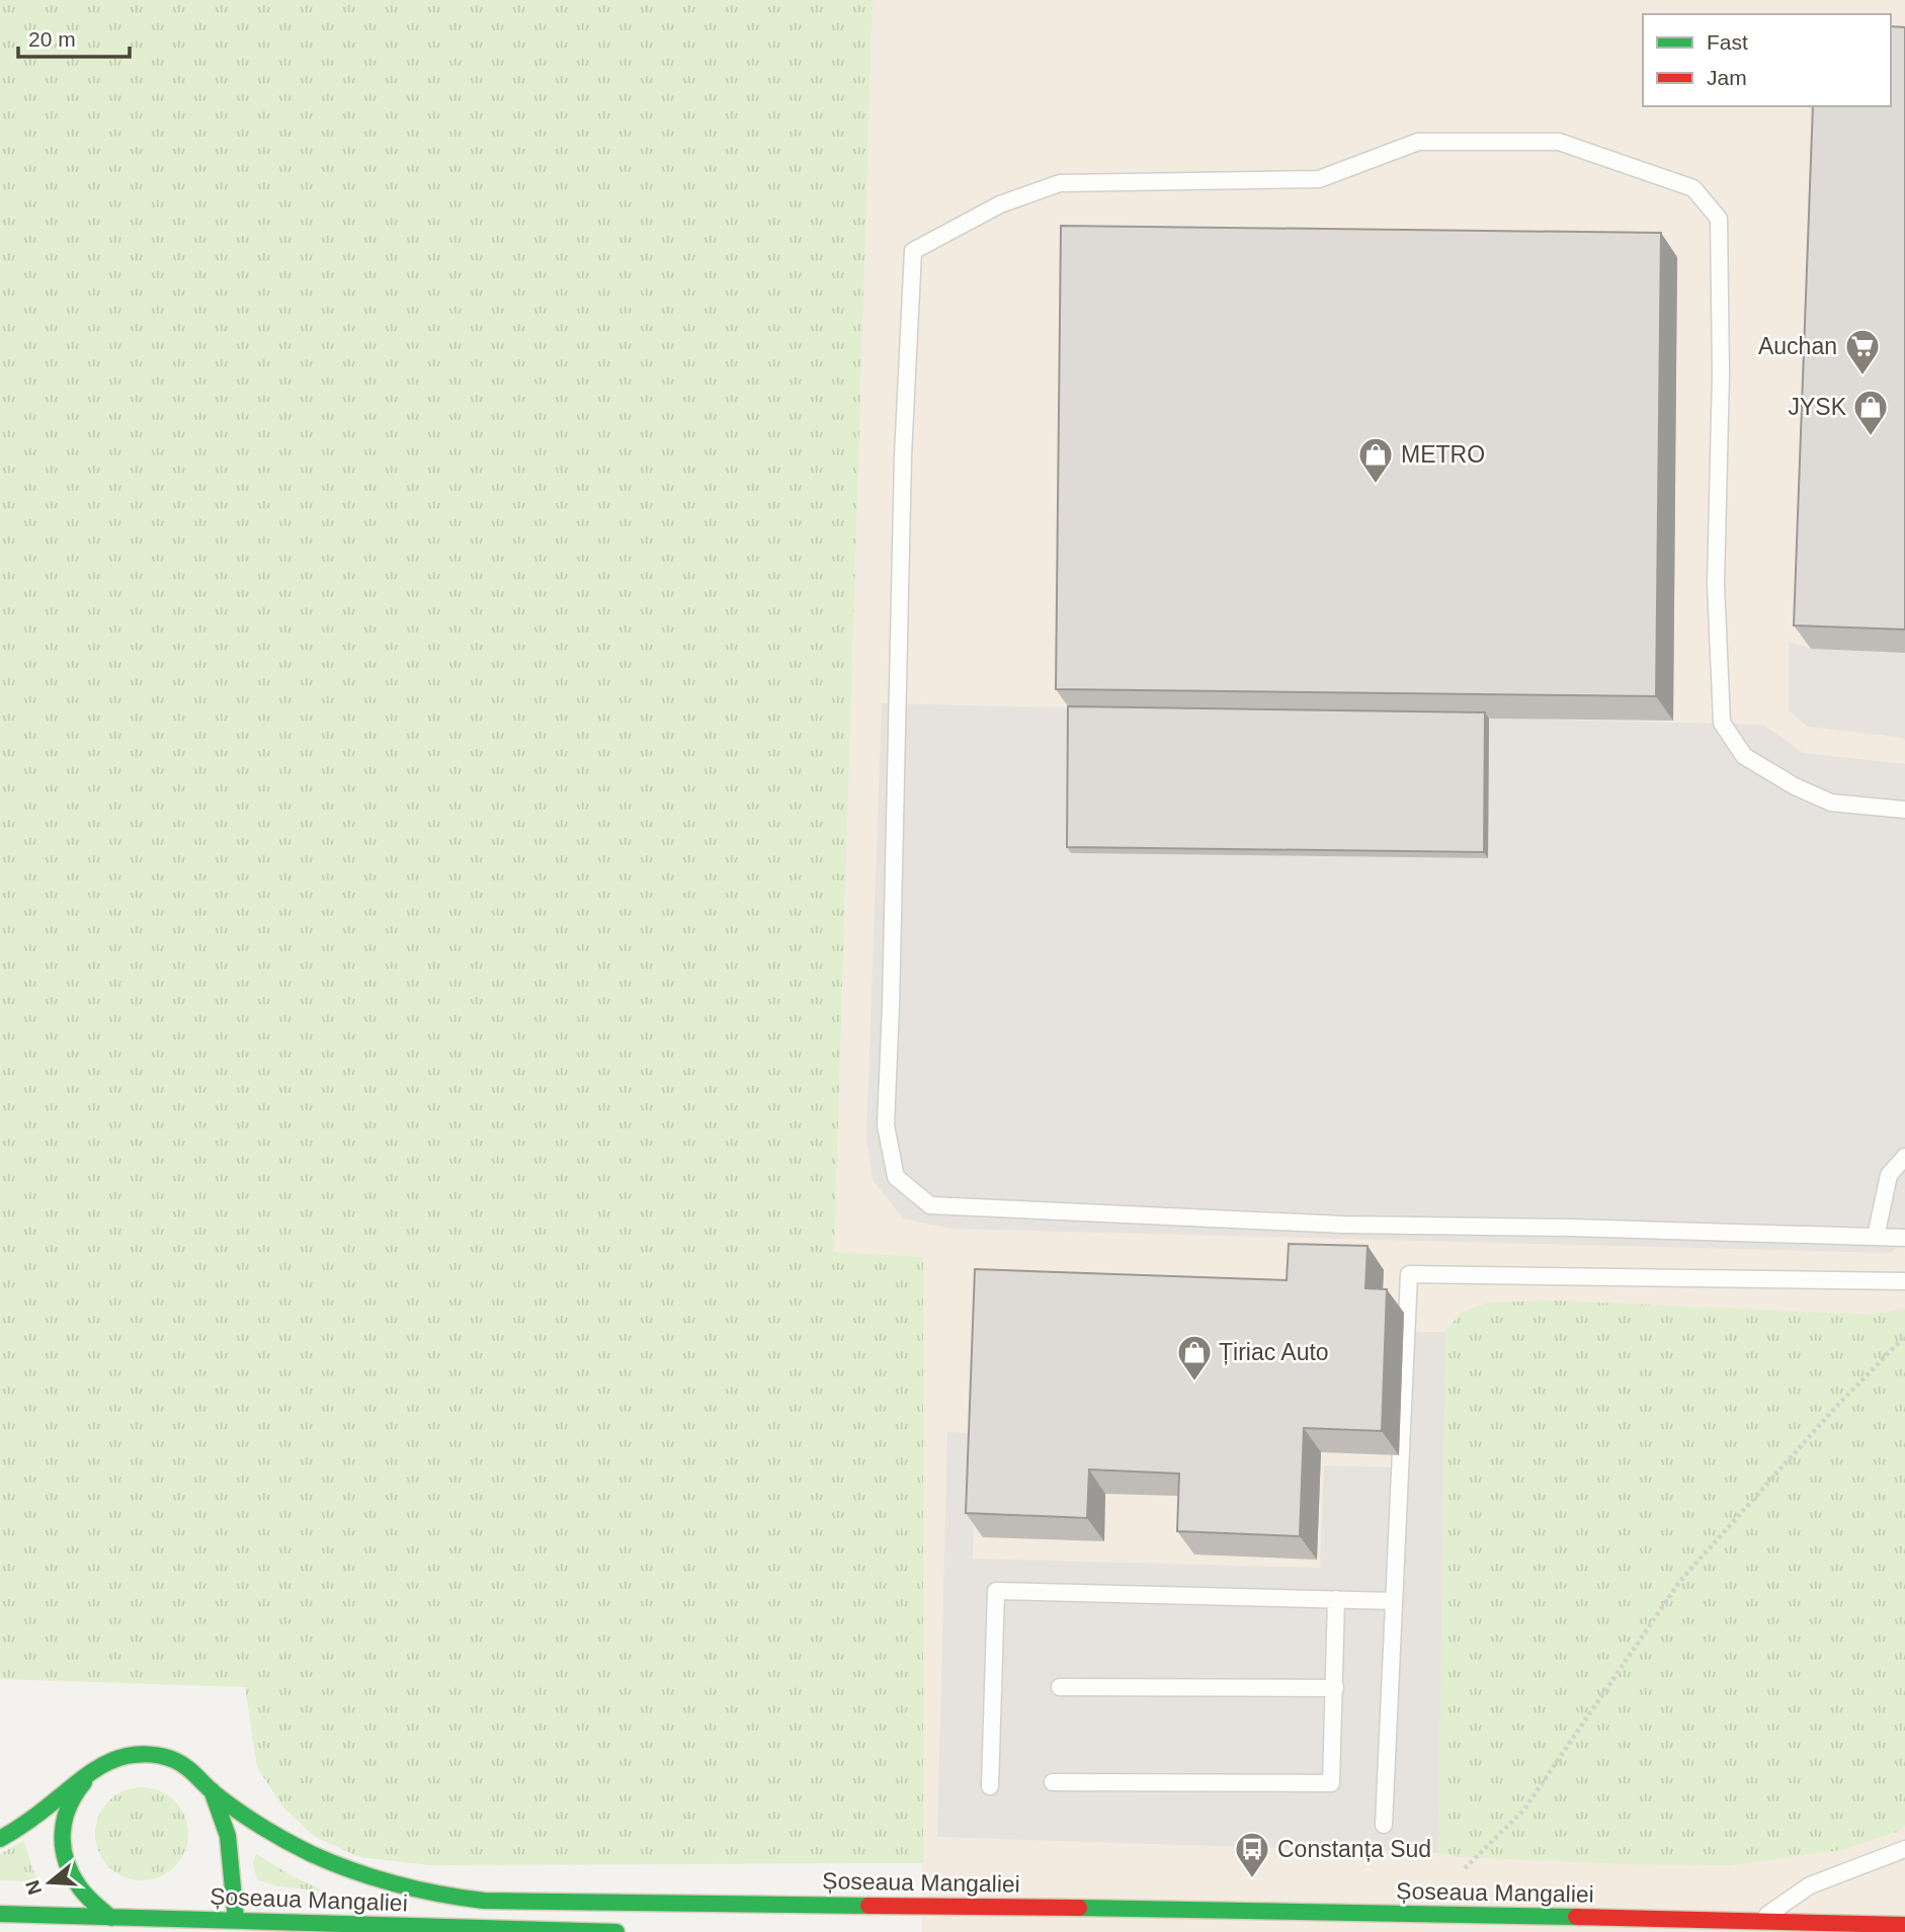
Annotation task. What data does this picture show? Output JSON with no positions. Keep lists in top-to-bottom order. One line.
{"streets":{"main road":["Șoseaua Mangaliei"]},"places":{"supermarket":["Auchan"],"shop":["JYSK","METRO","Țiriac Auto"],"bus stop":["Constanța Sud"]},"legend":["Fast","Jam"],"scale_bar":"20 m","north":"left"}
